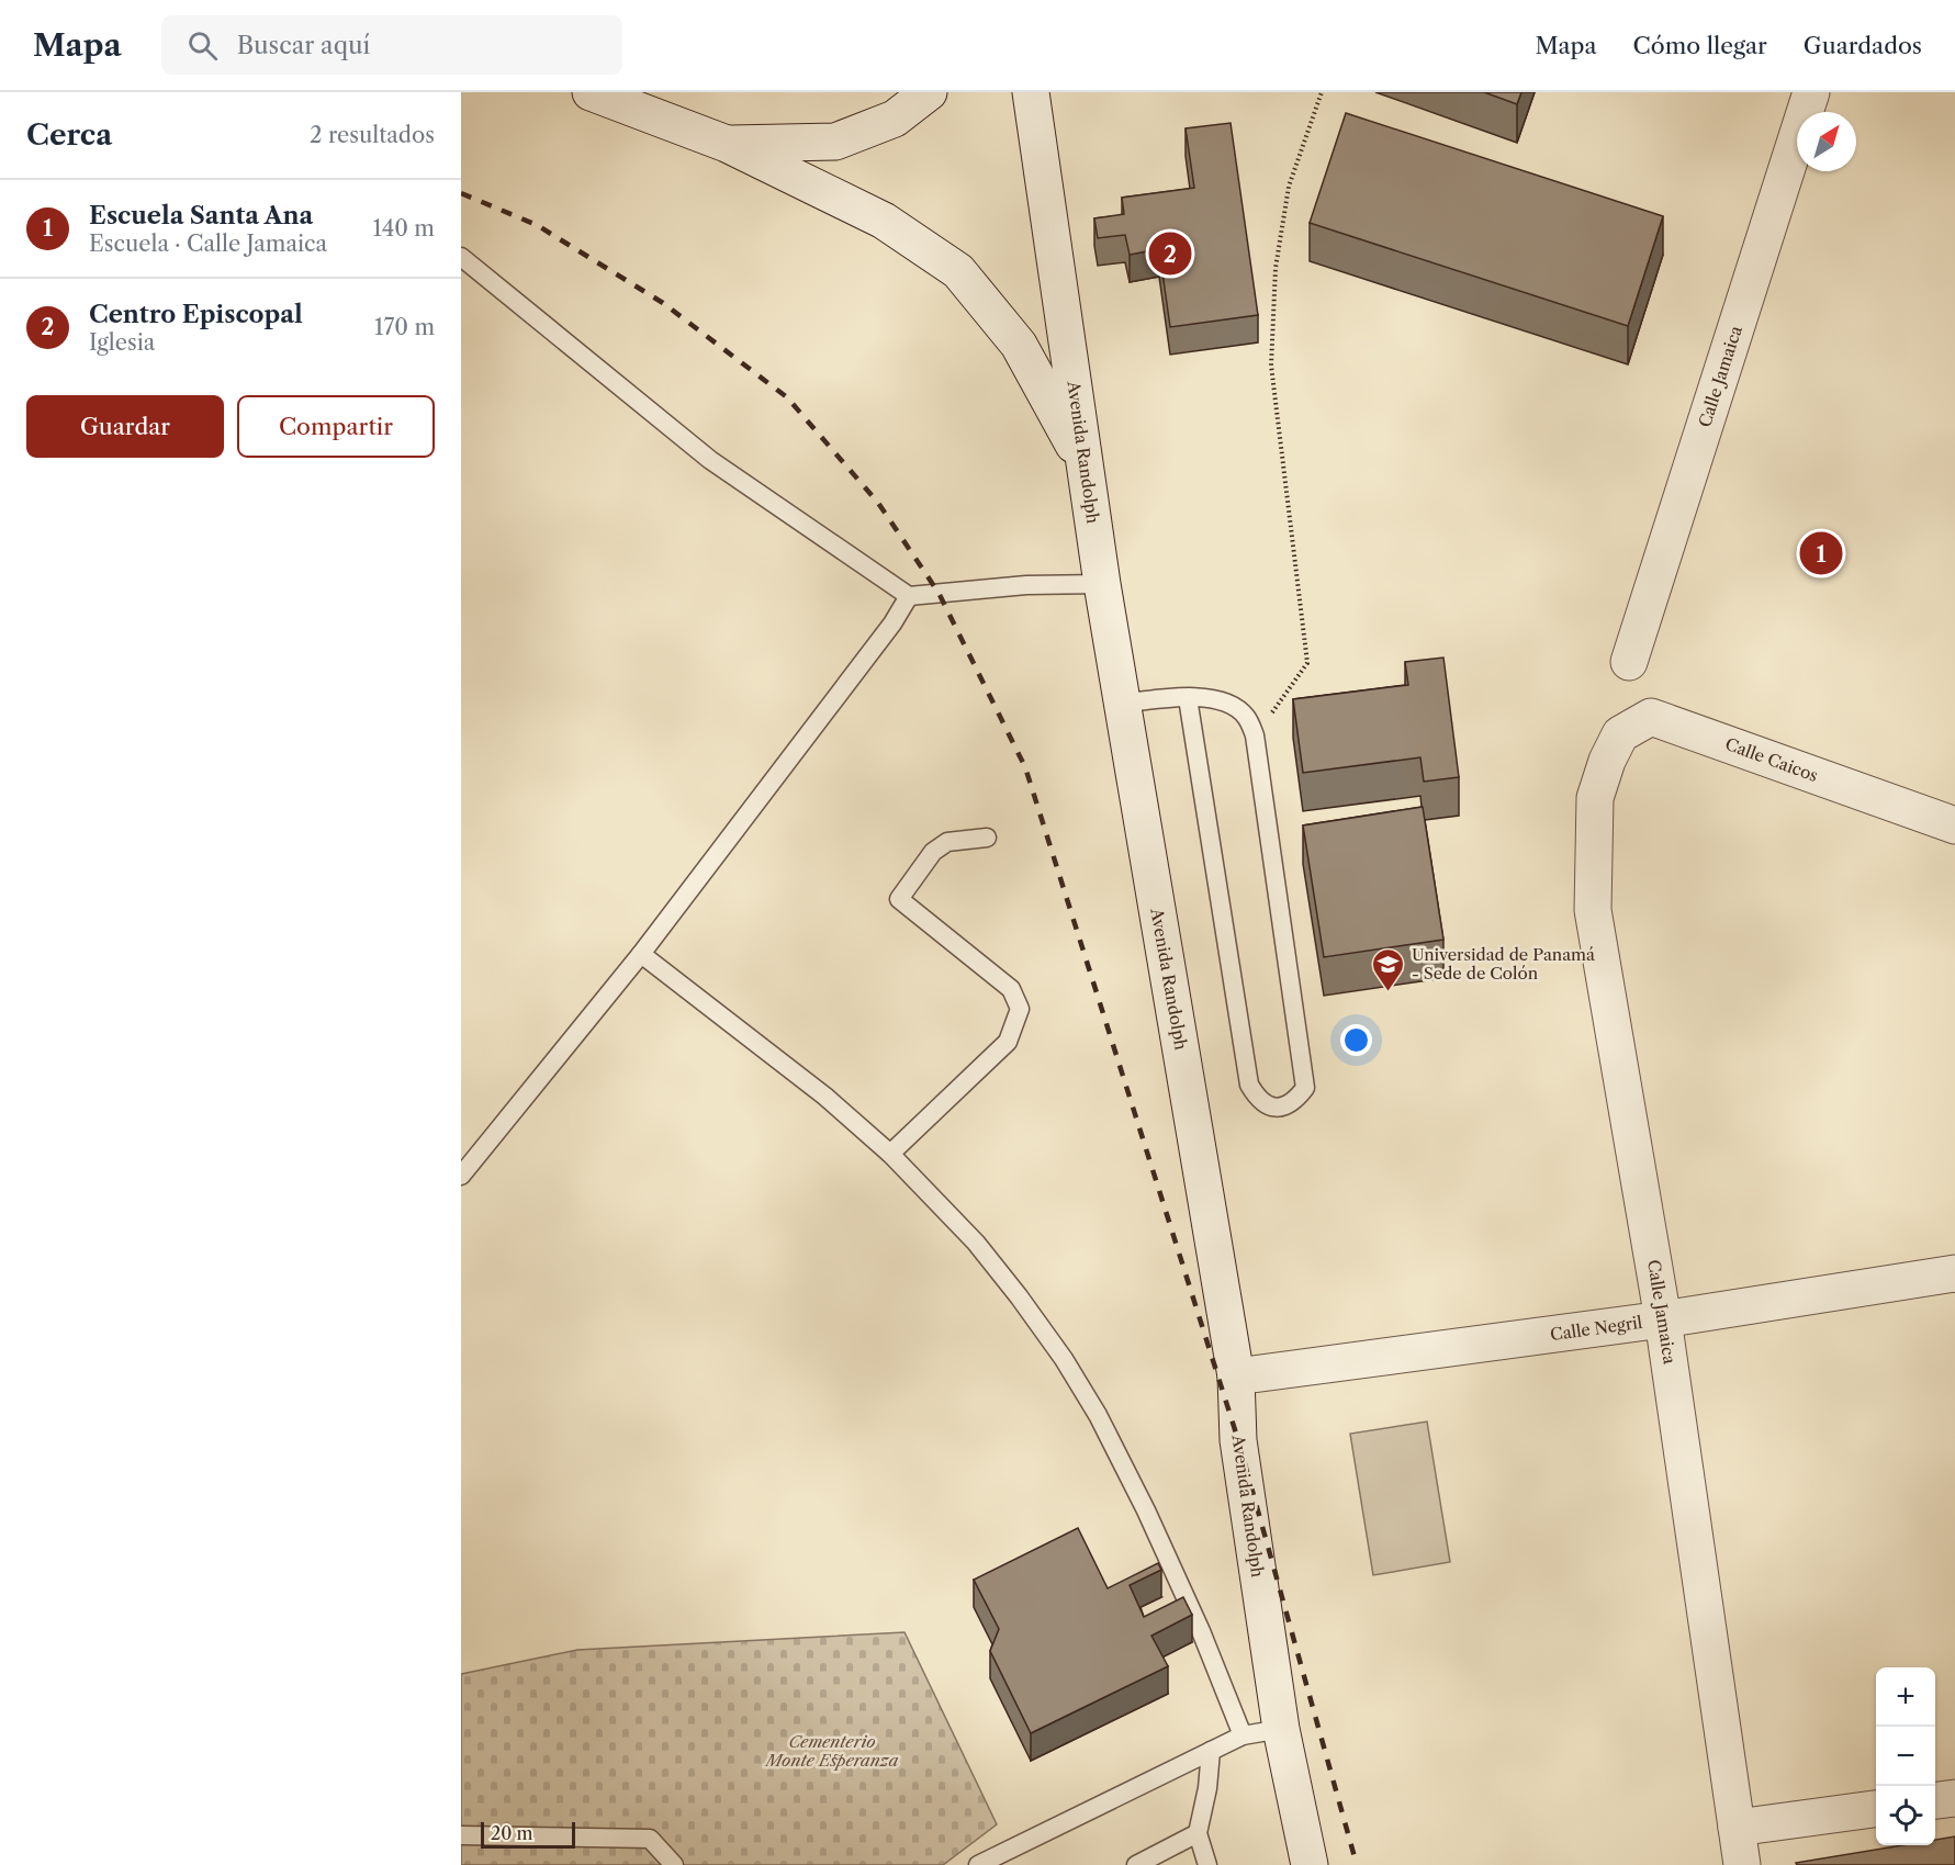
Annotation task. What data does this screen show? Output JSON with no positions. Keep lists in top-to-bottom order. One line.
{"streets":{"street":["Calle Jamaica","Avenida Randolph","Calle Caicos","Calle Negril"]},"crossings":[["Calle Jamaica","Calle Caicos"],["Calle Jamaica","Calle Negril"],["Avenida Randolph","Calle Negril"]],"parks":["Cementerio Monte Esperanza"],"places":{"school or university":["Universidad de Panamá - Sede de Colón"]},"scale_bar":"20 m","north":"top right","page":{"header":"Mapa","search":"Buscar aquí","nav":["Mapa","Cómo llegar","Guardados"],"heading":["Cerca","2 resultados"],"list":[{"mark":"1","name":"Escuela Santa Ana","note":"Escuela · Calle Jamaica","value":"140 m"},{"mark":"2","name":"Centro Episcopal","note":"Iglesia","value":"170 m"}],"pins":["2","1"],"buttons":["Guardar","Compartir"],"map_buttons":["+","−"],"scale":"20 m"}}
